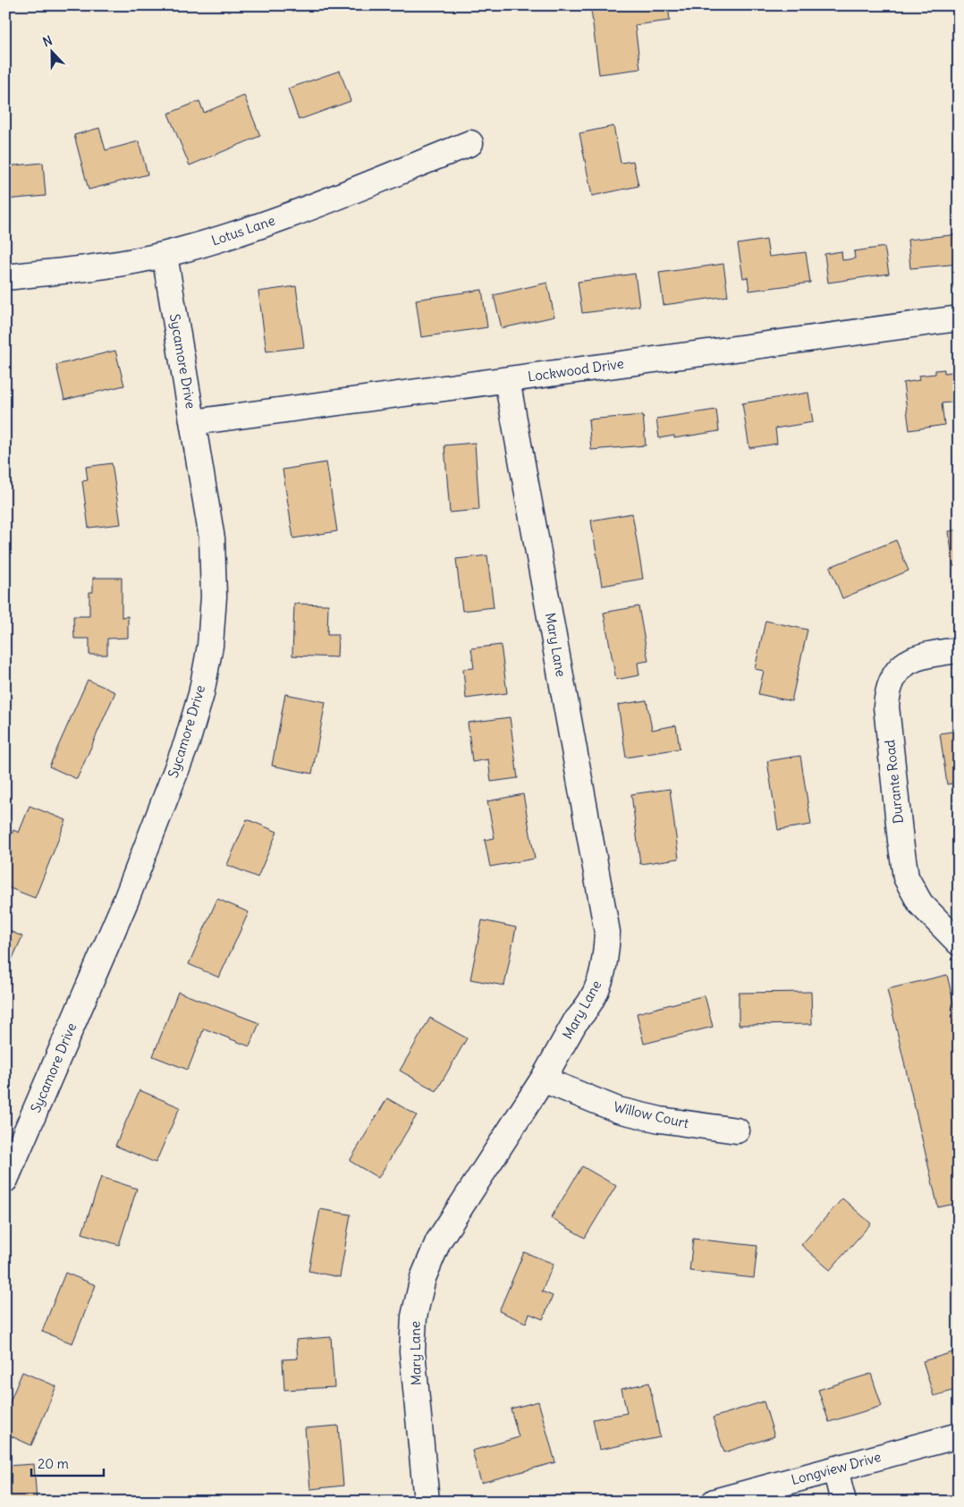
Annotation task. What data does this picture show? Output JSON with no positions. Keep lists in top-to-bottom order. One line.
{"streets":{"street":["Lotus Lane","Sycamore Drive","Lockwood Drive","Mary Lane","Durante Road","Willow Court","Longview Drive"]},"crossings":[["Lotus Lane","Sycamore Drive"],["Sycamore Drive","Lockwood Drive"],["Lockwood Drive","Mary Lane"],["Mary Lane","Willow Court"]],"scale_bar":"20 m","north":"top"}
